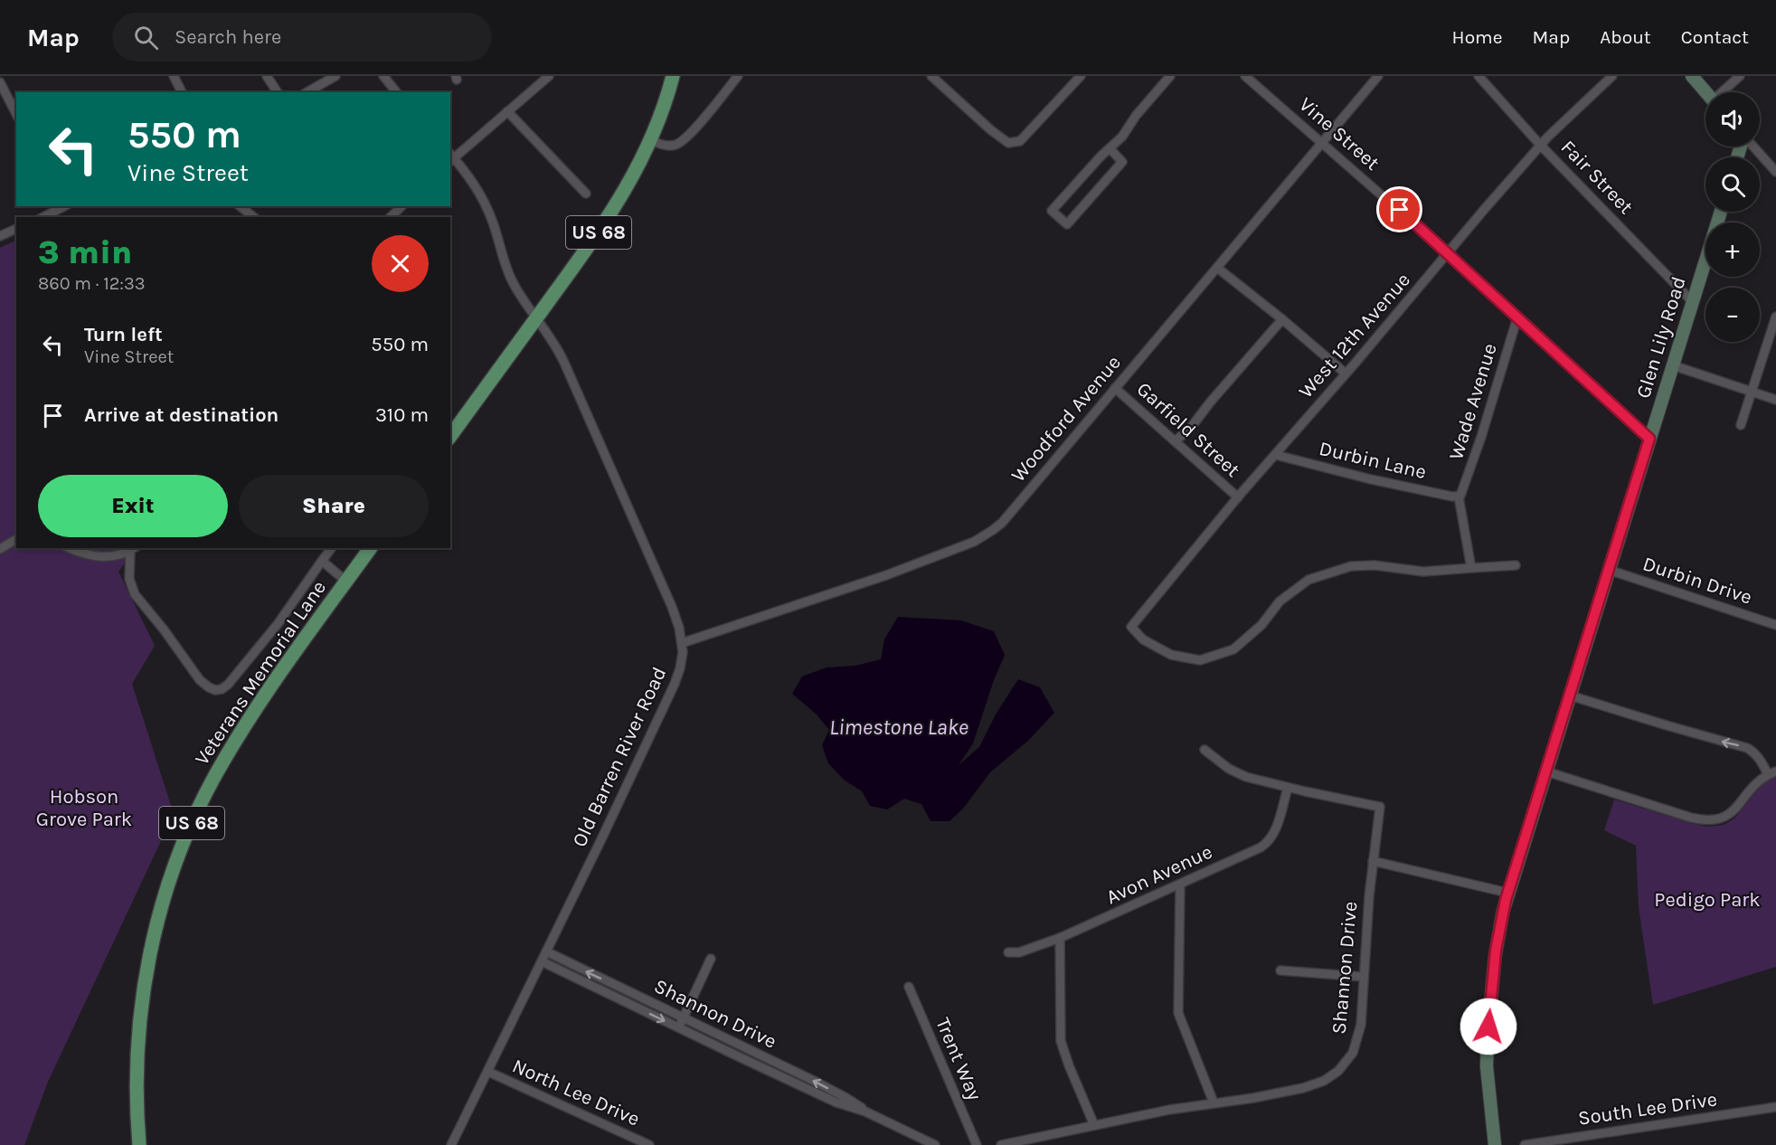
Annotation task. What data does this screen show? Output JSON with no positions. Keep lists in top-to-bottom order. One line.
{"streets":{"main road":["US 68","Veterans Memorial Lane"],"street":["Vine Street","Fair Street","West 12th Avenue","Glen Lily Road","Wade Avenue","Woodford Avenue","Garfield Street","Durbin Lane","Durbin Drive","Old Barren River Road","Avon Avenue","Shannon Drive","Trent Way","North Lee Drive","South Lee Drive"]},"crossings":[["Vine Street","West 12th Avenue"],["Vine Street","Glen Lily Road"],["Vine Street","Wade Avenue"],["Vine Street","Woodford Avenue"],["Fair Street","West 12th Avenue"],["Fair Street","Glen Lily Road"],["US 68","Old Barren River Road"],["West 12th Avenue","Garfield Street"],["West 12th Avenue","Durbin Lane"],["Glen Lily Road","Durbin Drive"],["Wade Avenue","Durbin Lane"],["Woodford Avenue","Garfield Street"],["Woodford Avenue","Old Barren River Road"],["Old Barren River Road","Shannon Drive"],["Old Barren River Road","North Lee Drive"],["Avon Avenue","Shannon Drive"]],"water":["Limestone Lake"],"parks":["Hobson Grove Park","Pedigo Park"],"page":{"header":"Map","search":"Search here","nav":["Home","Map","About","Contact"],"map_buttons":["+","−"],"turn":["550 m","Vine Street"],"heading":["3 min","860 m · 12:33"],"list":[{"name":"Turn left","note":"Vine Street","value":"550 m"},{"name":"Arrive at destination","value":"310 m"}],"buttons":["Exit","Share"]}}
